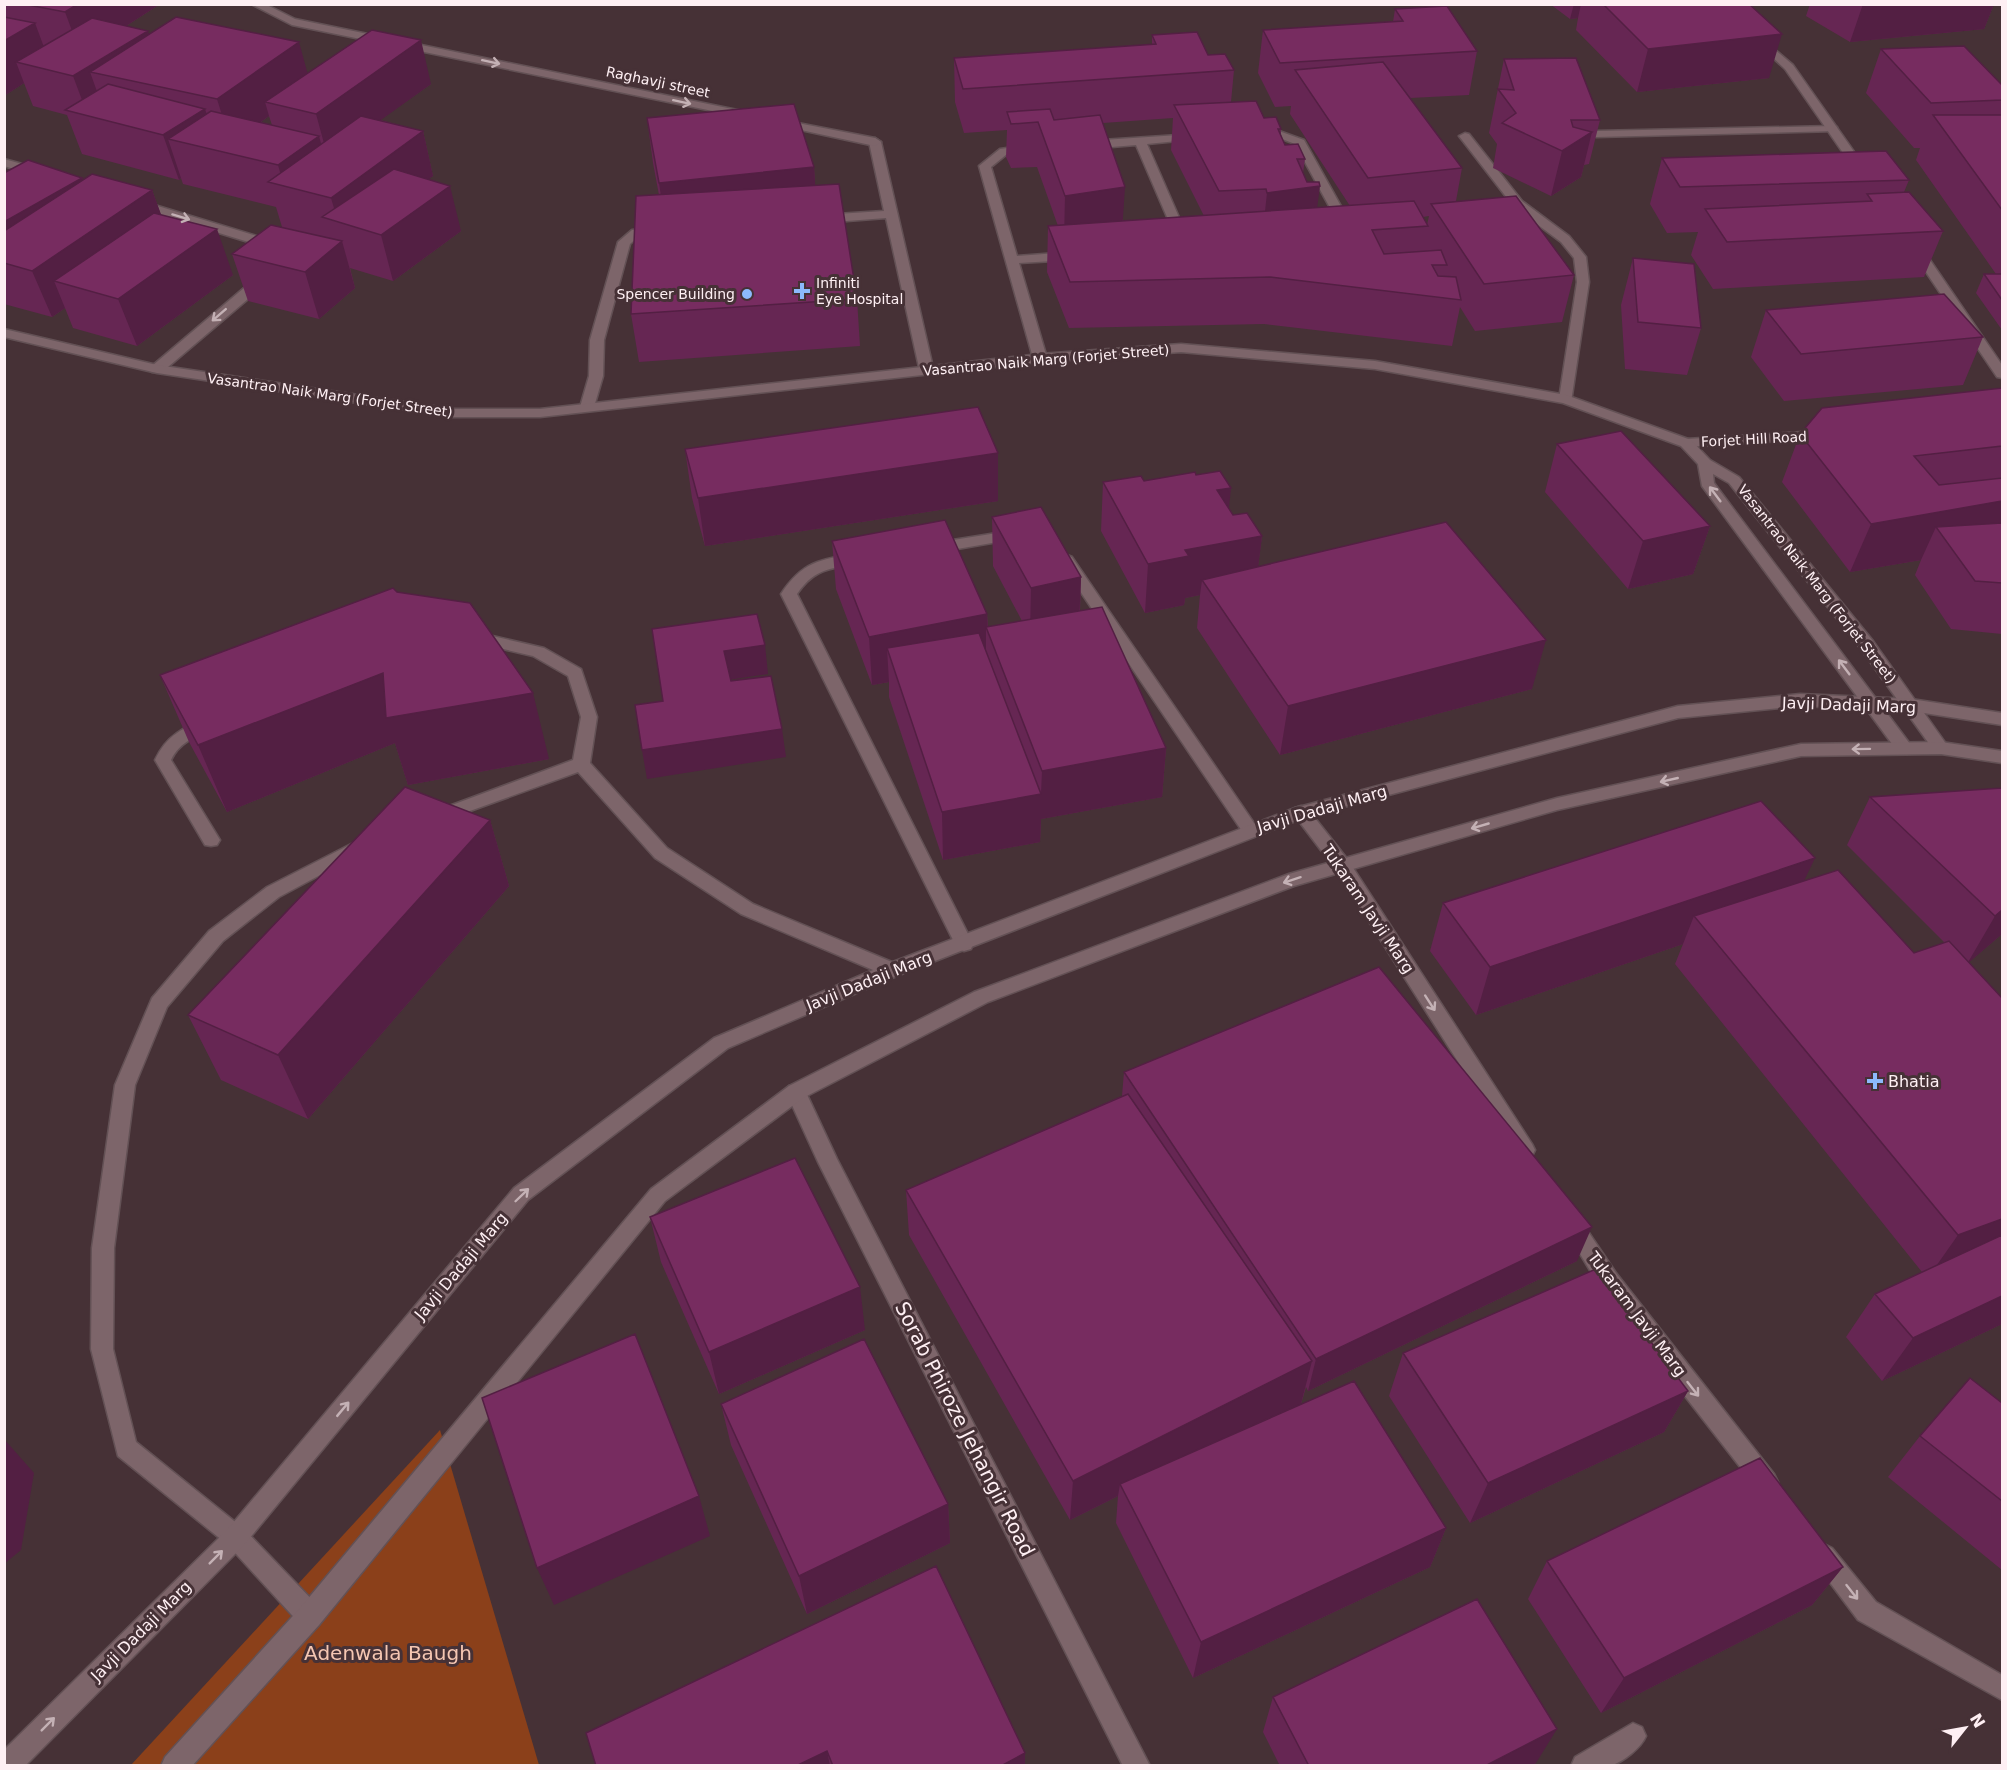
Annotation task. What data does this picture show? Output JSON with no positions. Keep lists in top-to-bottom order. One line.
{"streets":{"street":["Raghavji street","Vasantrao Naik Marg (Forjet Street)","Forjet Hill Road","Javji Dadaji Marg","Tukaram Javji Marg","Sorab Phiroze Jehangir Road"]},"crossings":[["Vasantrao Naik Marg (Forjet Street)","Forjet Hill Road"],["Vasantrao Naik Marg (Forjet Street)","Javji Dadaji Marg"],["Javji Dadaji Marg","Tukaram Javji Marg"]],"one_way":["Raghavji street","Tukaram Javji Marg"],"parks":["Adenwala Baugh"],"places":{"health":["Infiniti Eye Hospital","Bhatia"],"other":["Spencer Building"]},"north":"top right"}
